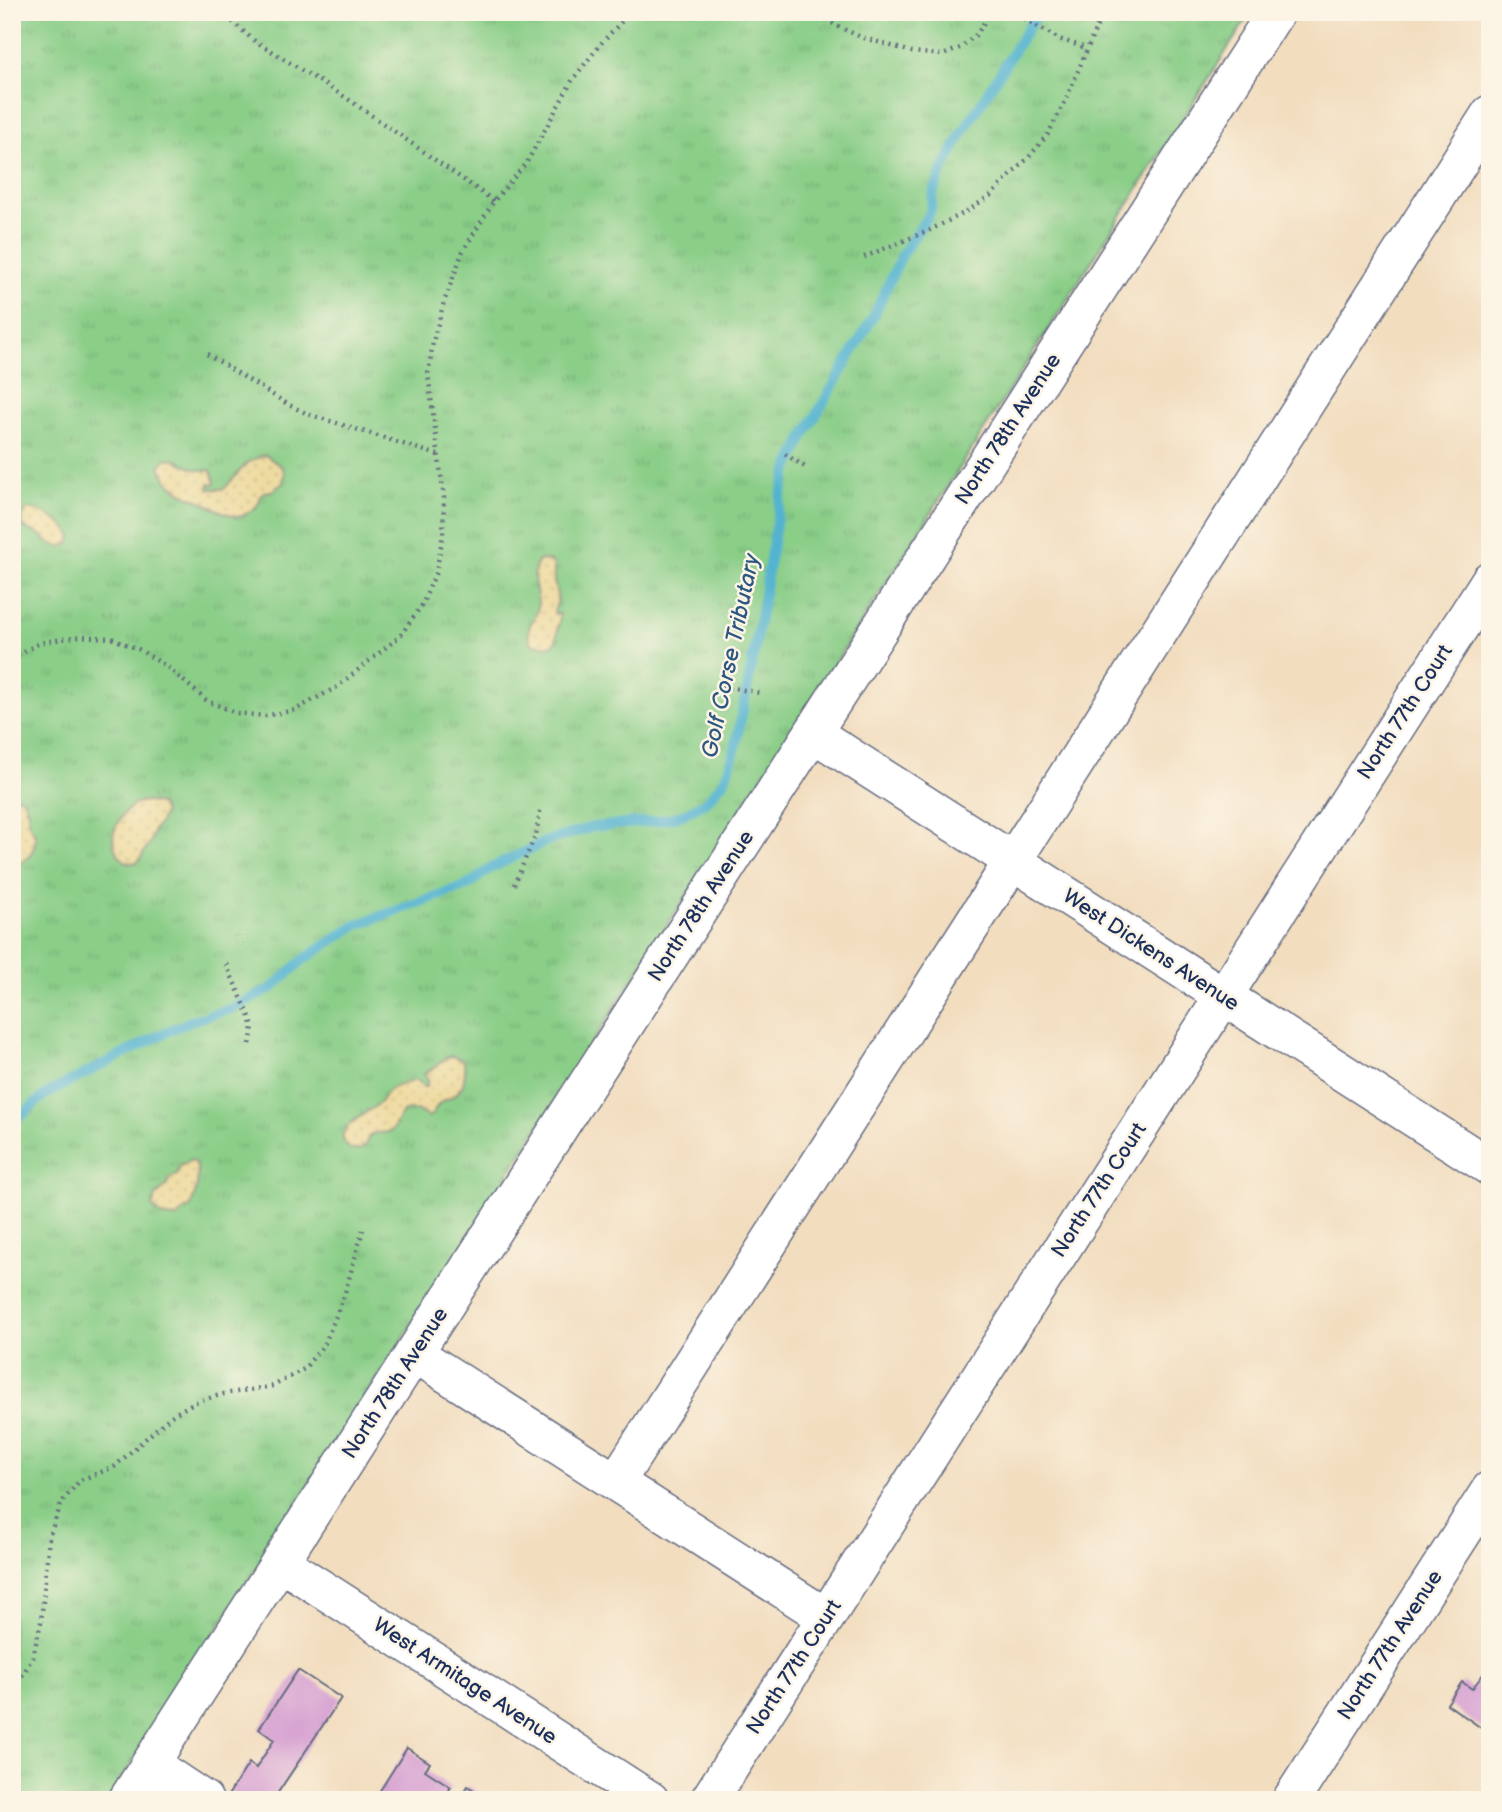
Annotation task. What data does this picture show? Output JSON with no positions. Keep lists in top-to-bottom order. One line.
{"streets":{"street":["North 78th Avenue","North 77th Court","West Dickens Avenue","North 77th Avenue","West Armitage Avenue"]},"crossings":[["North 78th Avenue","West Dickens Avenue"],["North 78th Avenue","West Armitage Avenue"],["North 77th Court","West Dickens Avenue"]],"water":["Golf Corse Tributary"]}
